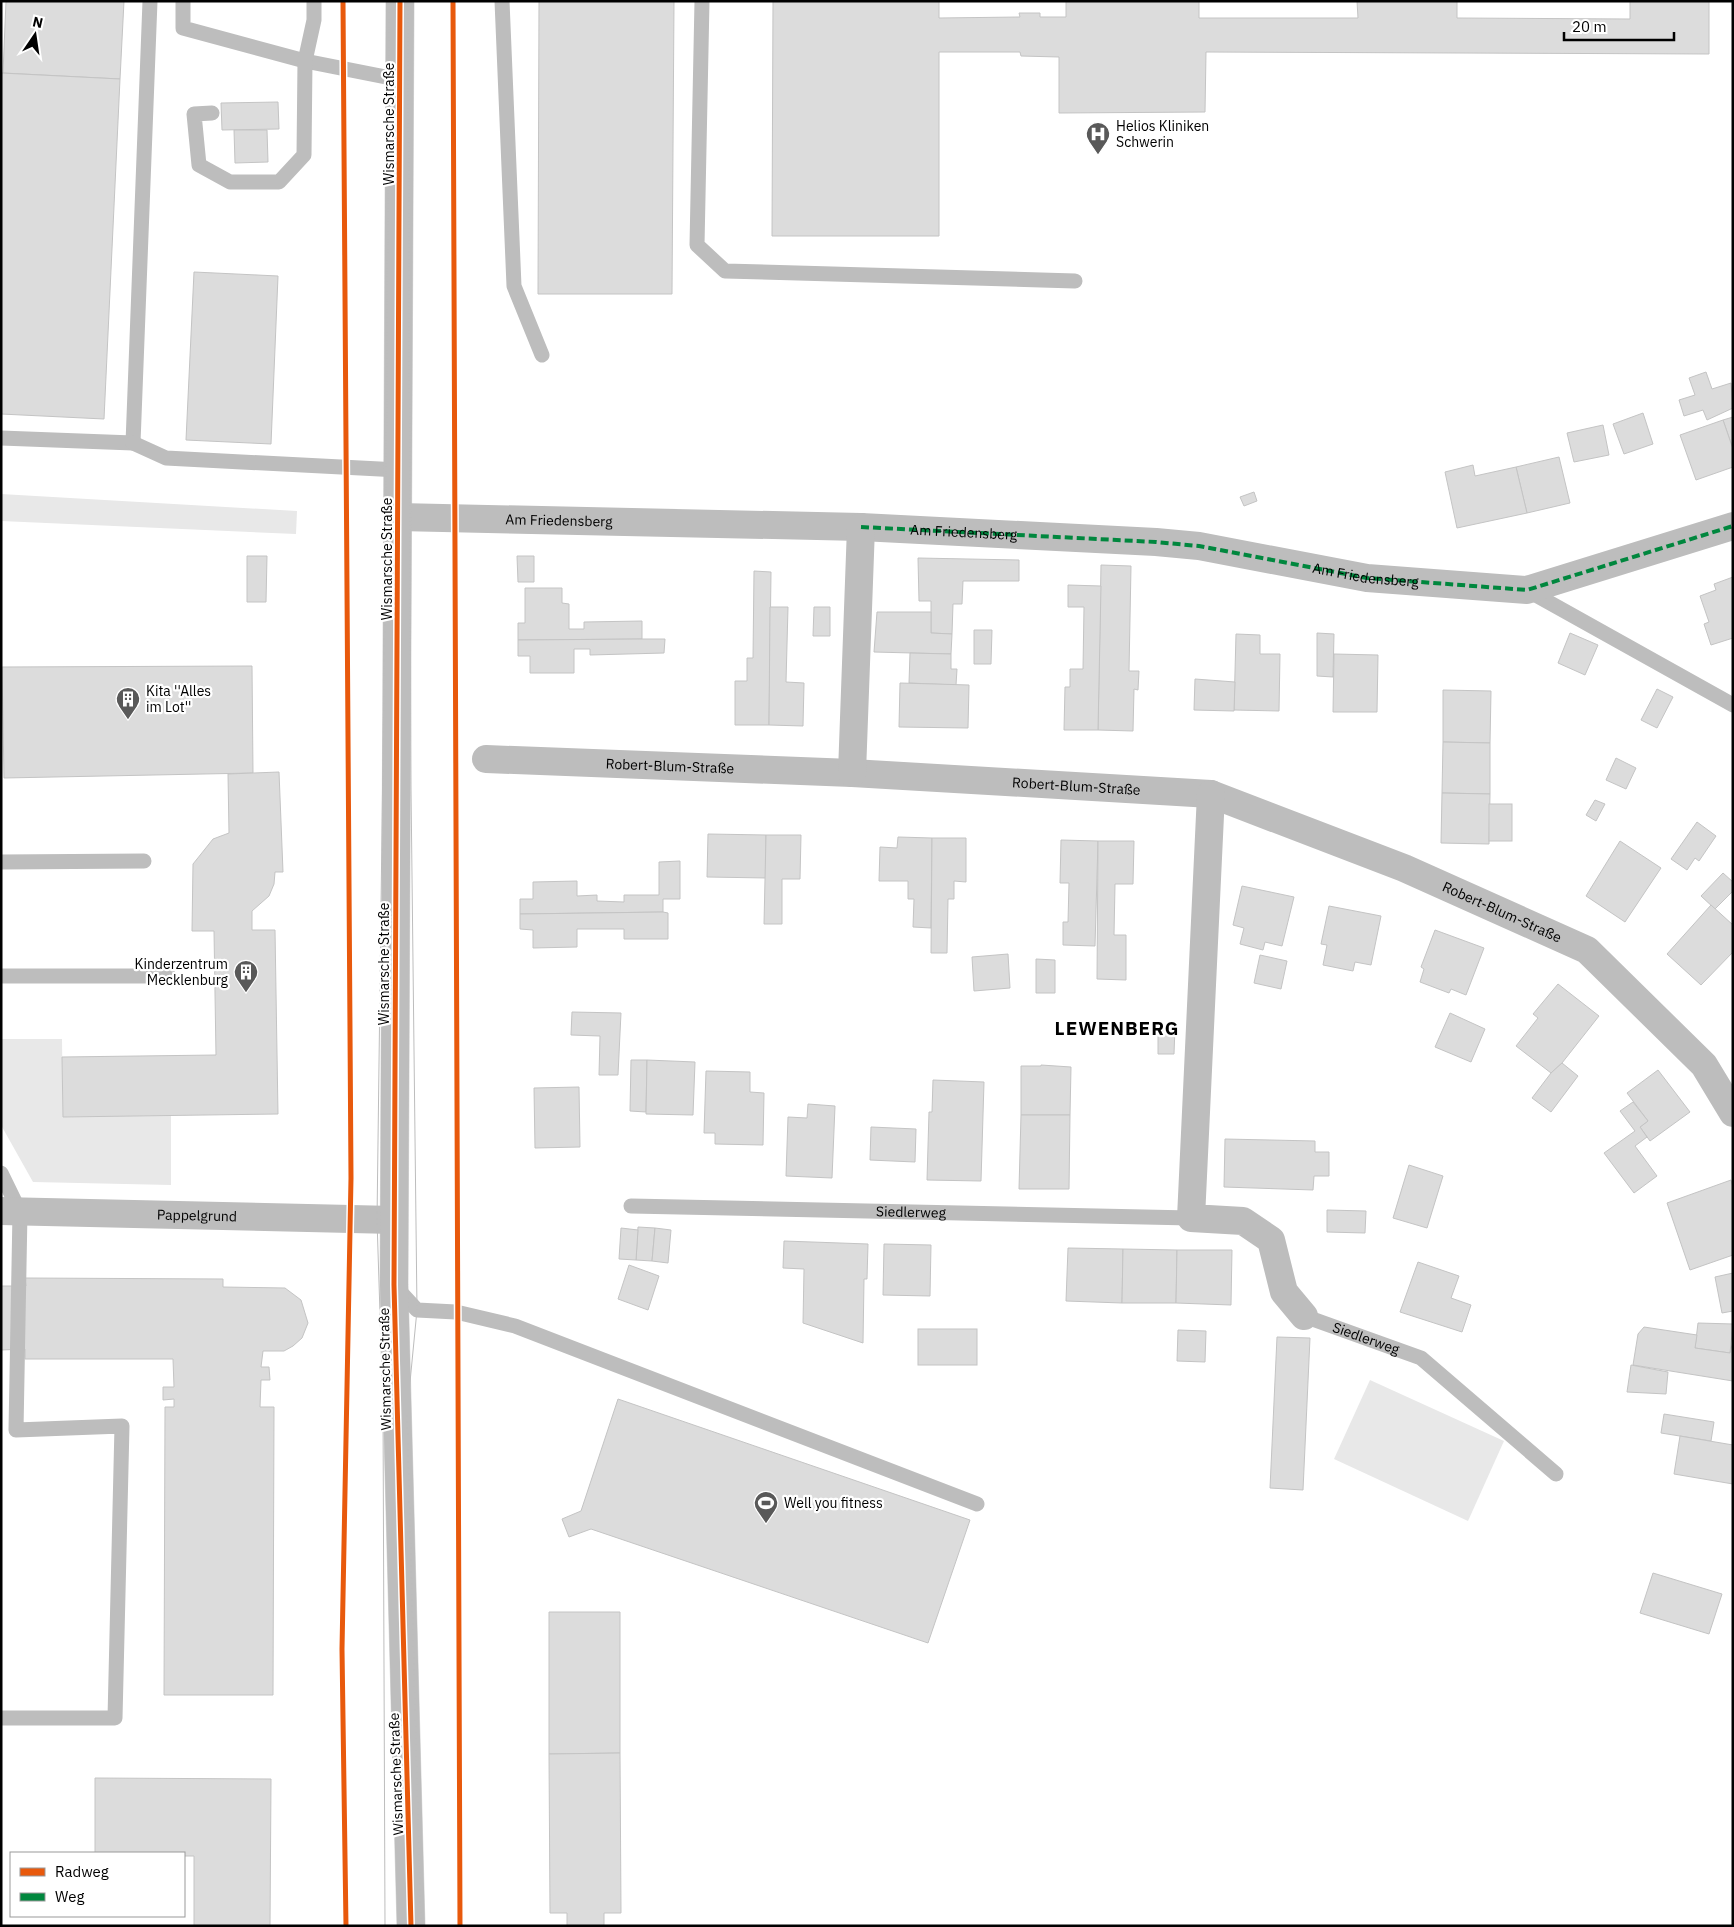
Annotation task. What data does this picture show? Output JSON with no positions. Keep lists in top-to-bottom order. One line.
{"streets":{"street":["Wismarsche Straße","Am Friedensberg","Robert-Blum-Straße","Siedlerweg","Pappelgrund"]},"crossings":[["Wismarsche Straße","Am Friedensberg"],["Wismarsche Straße","Pappelgrund"]],"districts":["LEWENBERG"],"places":{"hospital":["Helios Kliniken Schwerin"],"building":["Kita ''Alles im Lot''","Kinderzentrum Mecklenburg"],"sports":["Well you fitness"]},"legend":["Radweg","Weg"],"scale_bar":"20 m","north":"top"}
